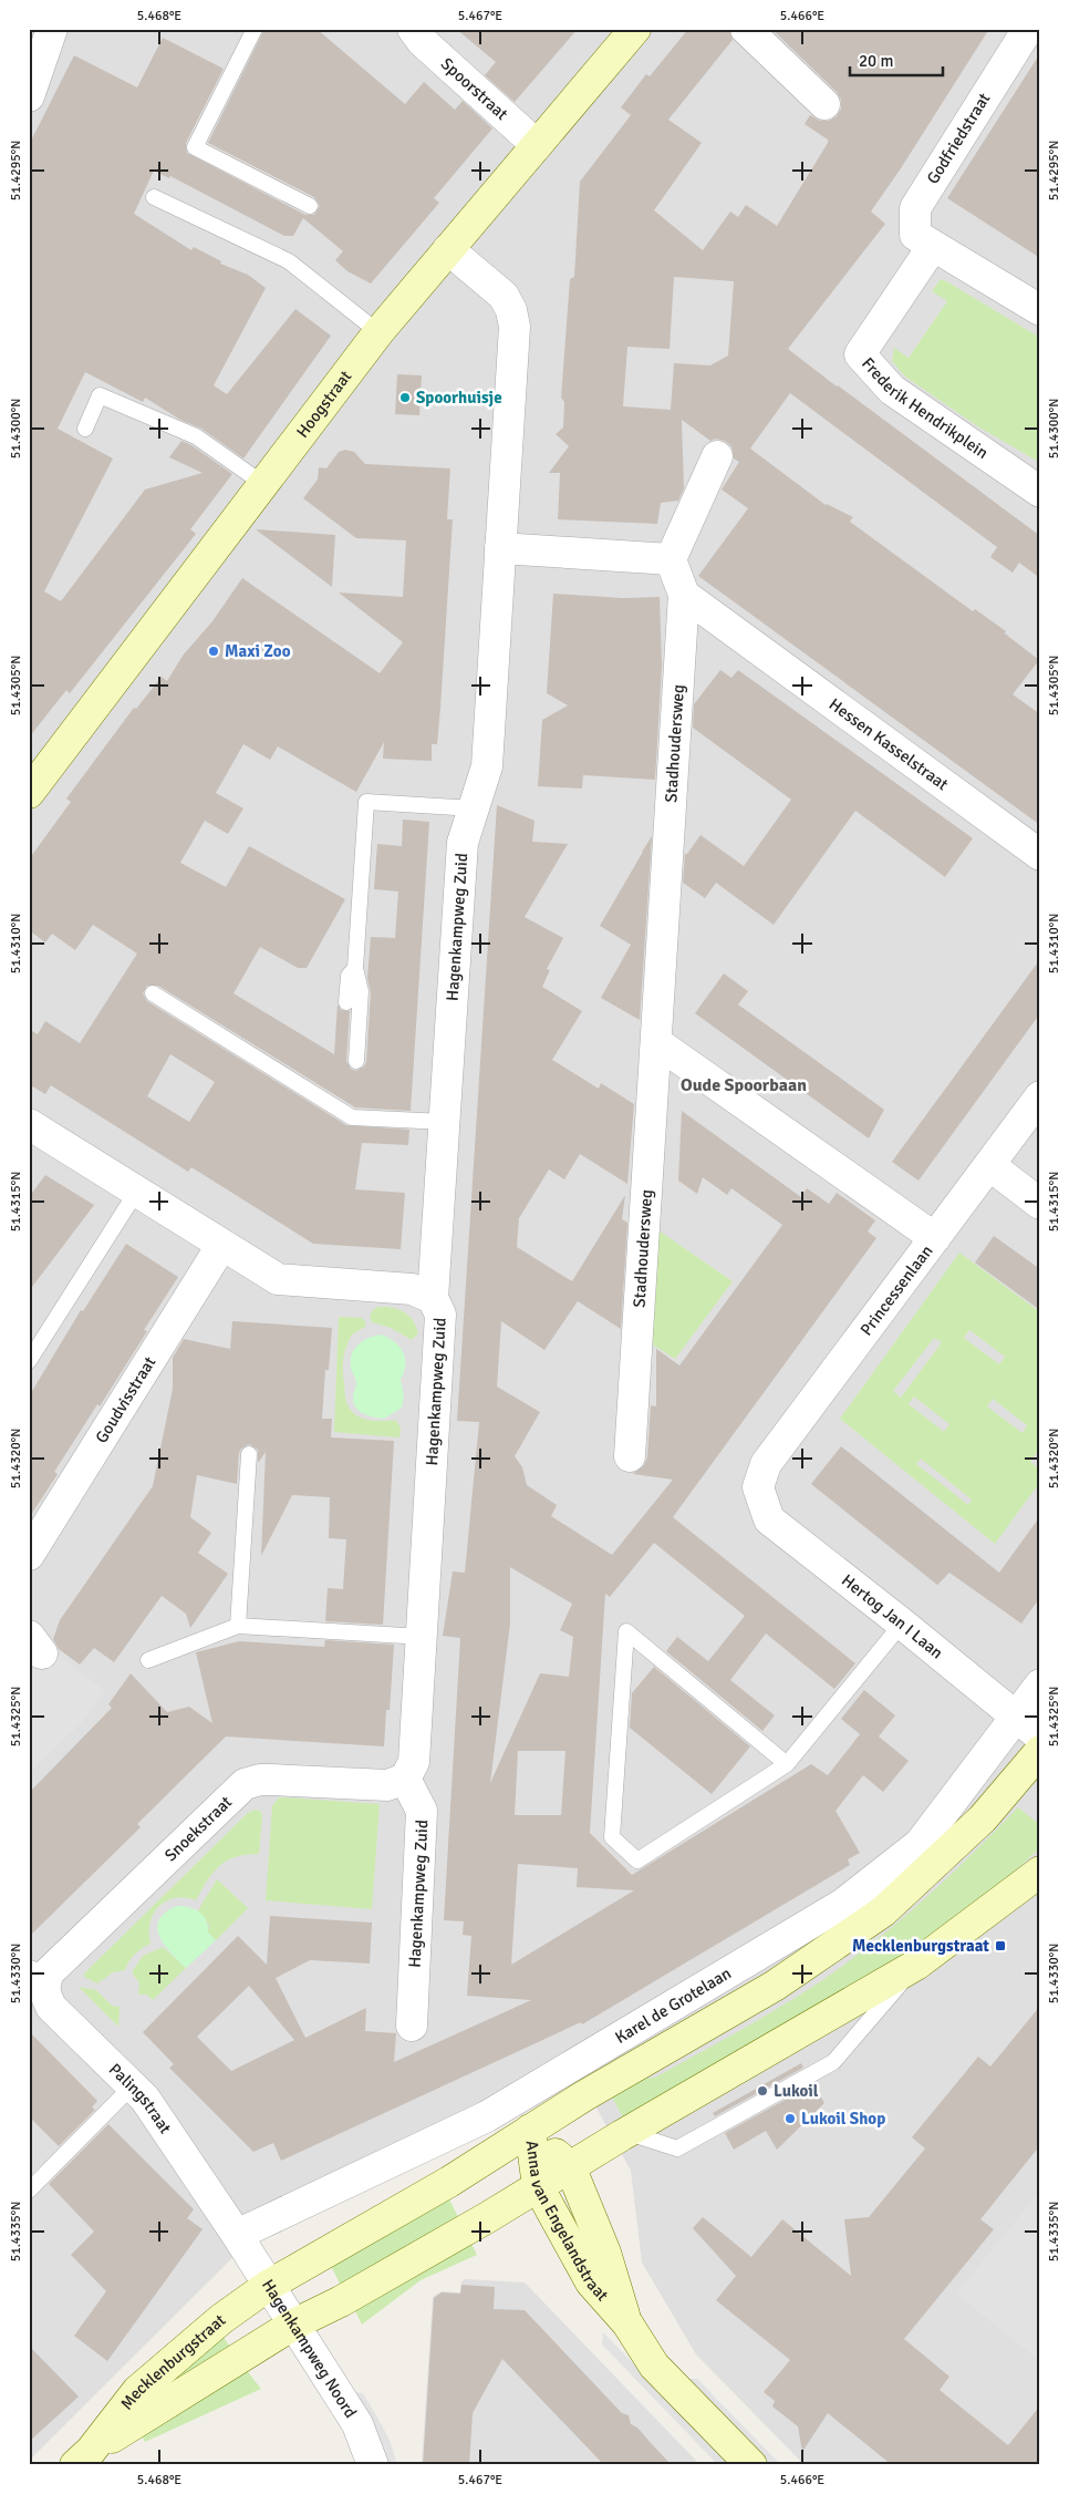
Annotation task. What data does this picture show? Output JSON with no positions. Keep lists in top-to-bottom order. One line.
{"streets":{"main road":["Hoogstraat","Karel de Grotelaan","Anna van Engelandstraat","Mecklenburgstraat"],"street":["Spoorstraat","Godfriedstraat","Frederik Hendrikplein","Stadhoudersweg","Hessen Kasselstraat","Hagenkampweg Zuid","Princessenlaan","Goudvisstraat","Hertog Jan I Laan","Snoekstraat","Palingstraat","Hagenkampweg Noord"]},"crossings":[["Spoorstraat","Hoogstraat"],["Godfriedstraat","Frederik Hendrikplein"],["Hoogstraat","Hagenkampweg Zuid"],["Stadhoudersweg","Hessen Kasselstraat"],["Hagenkampweg Zuid","Snoekstraat"],["Princessenlaan","Hertog Jan I Laan"],["Hertog Jan I Laan","Karel de Grotelaan"],["Snoekstraat","Palingstraat"],["Karel de Grotelaan","Palingstraat"],["Karel de Grotelaan","Anna van Engelandstraat"],["Karel de Grotelaan","Hagenkampweg Noord"],["Karel de Grotelaan","Mecklenburgstraat"],["Palingstraat","Hagenkampweg Noord"],["Hagenkampweg Noord","Mecklenburgstraat"]],"districts":["Oude Spoorbaan"],"places":{"other":["Spoorhuisje","Maxi Zoo","Lukoil","Lukoil Shop"],"transit":["Mecklenburgstraat"]},"scale_bar":"20 m","coordinates":["5.468°E","5.467°E","5.466°E","51.4295°N","51.4300°N","51.4305°N","51.4310°N","51.4315°N","51.4320°N","51.4325°N","51.4330°N","51.4335°N"]}
